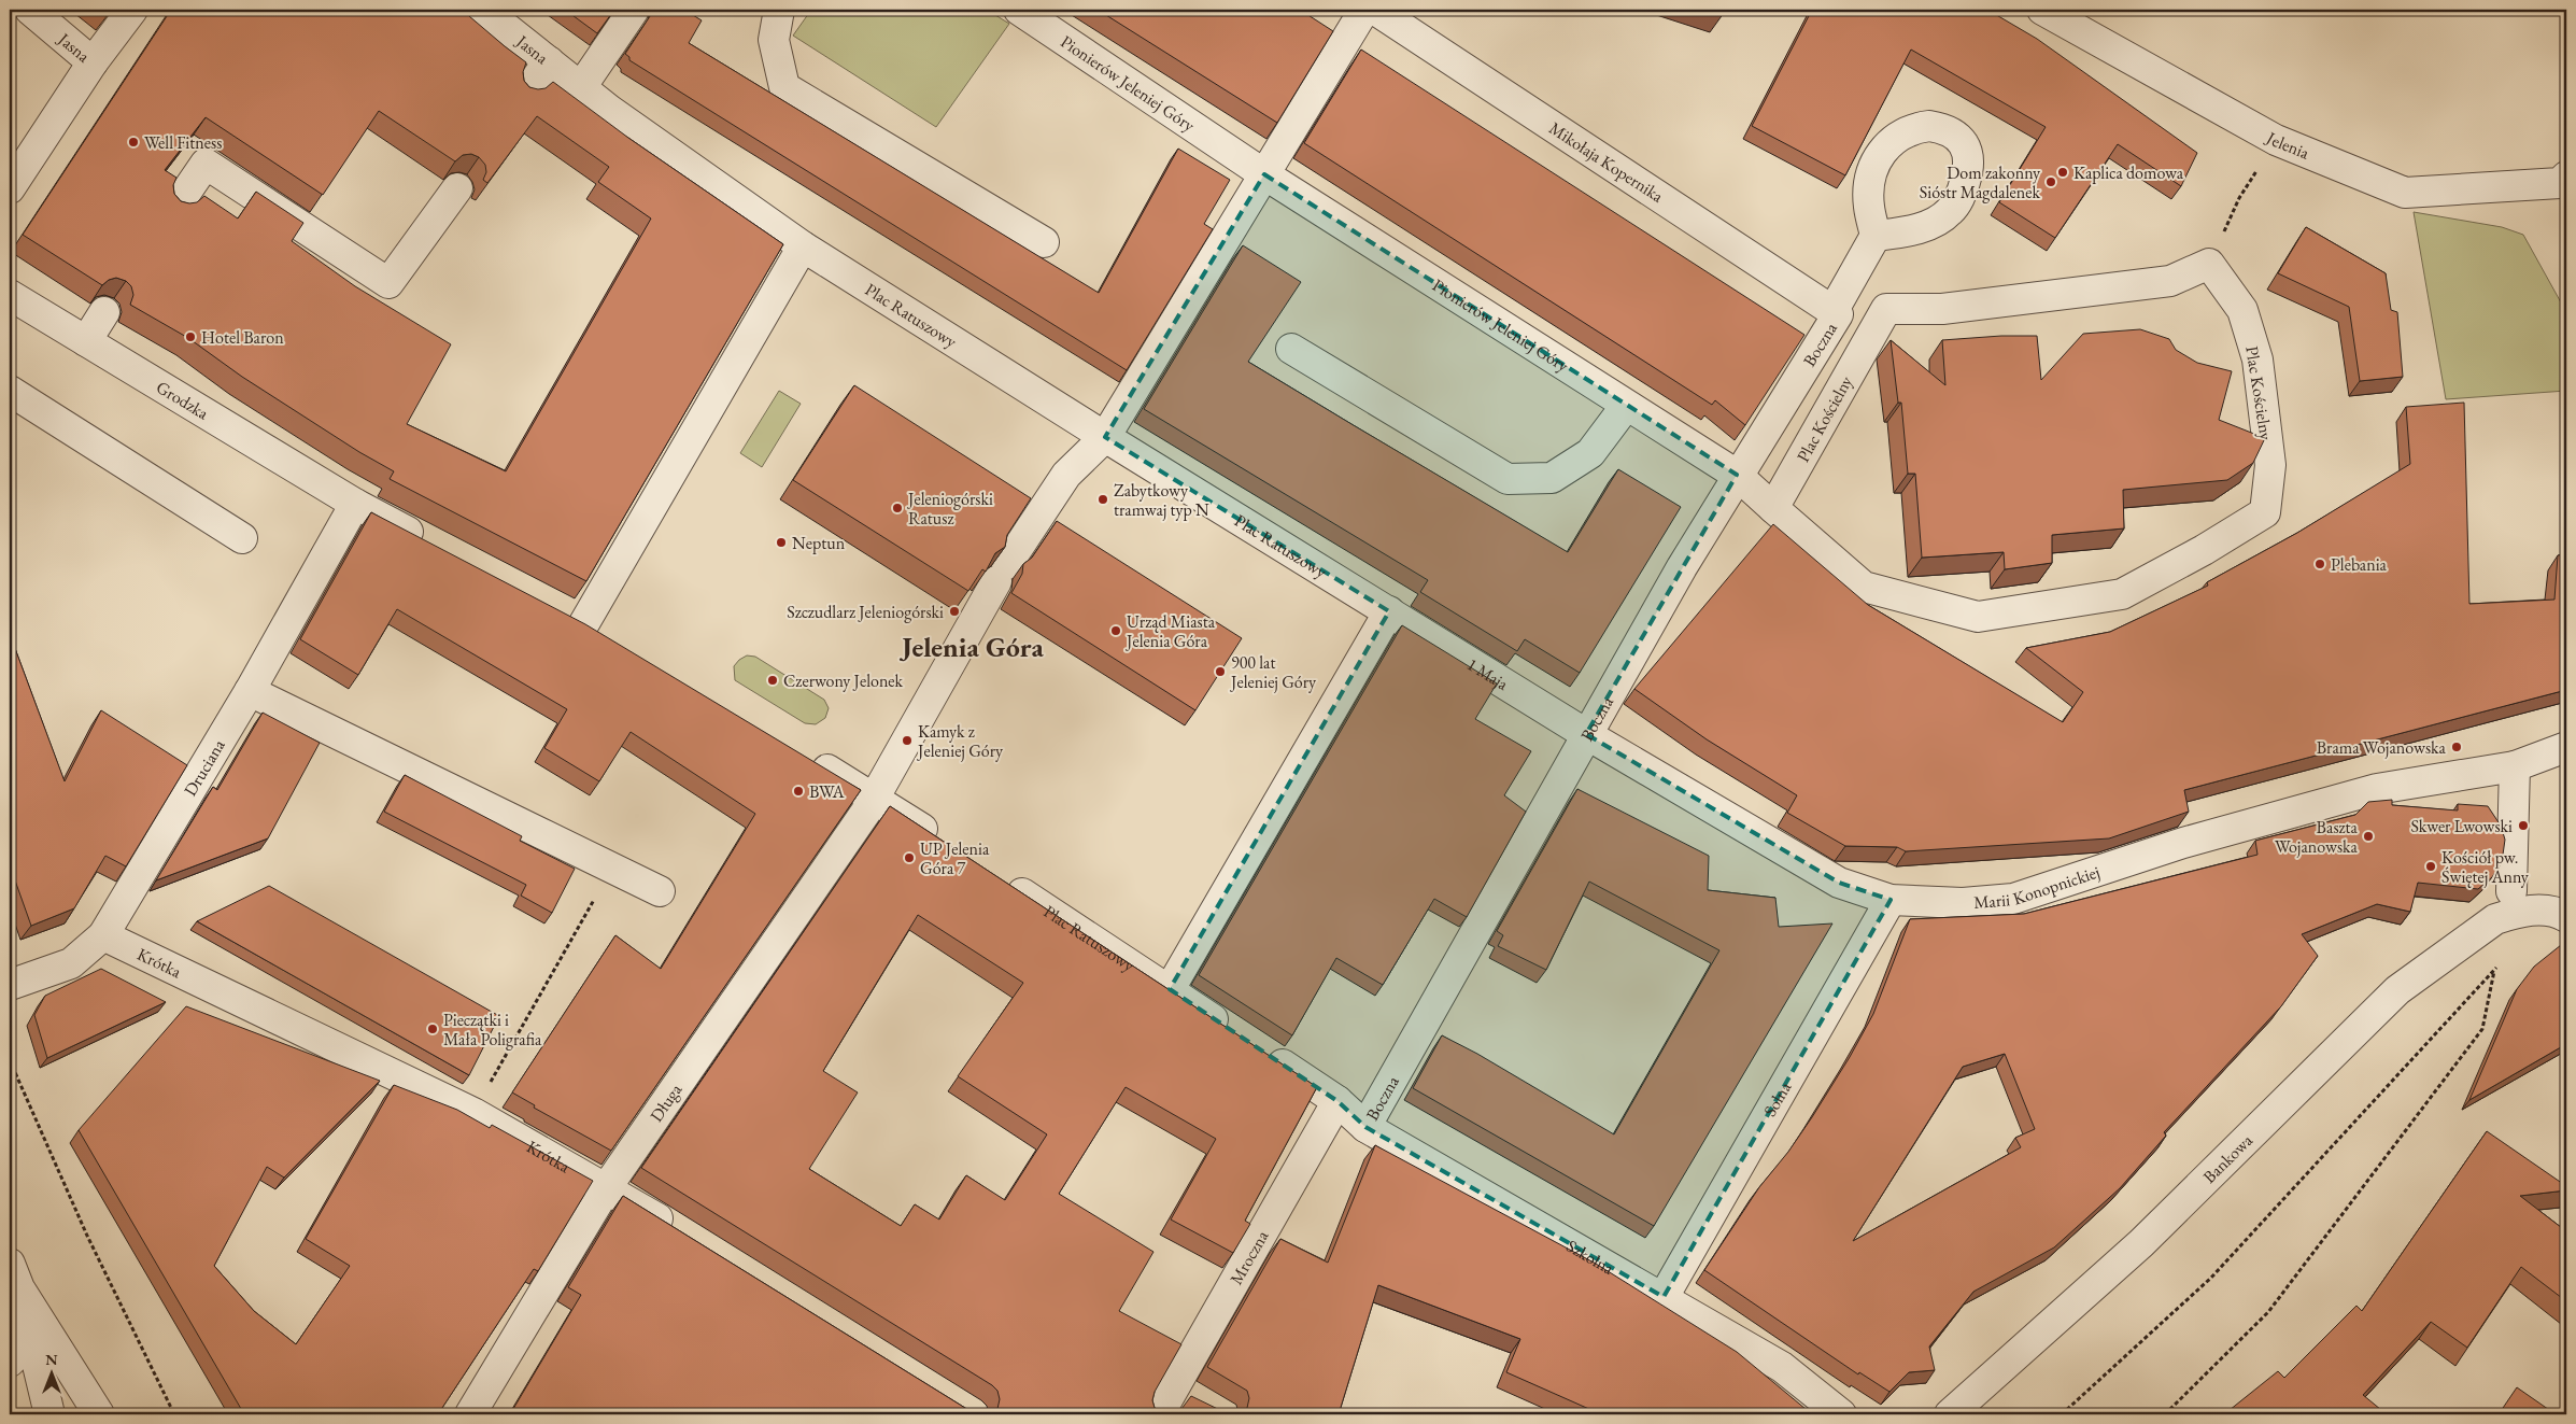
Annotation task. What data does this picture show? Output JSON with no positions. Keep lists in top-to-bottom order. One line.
{"streets":{"street":["Jasna","Pionierów Jeleniej Góry","Jelenia","Mikołaja Kopernika","Plac Ratuszowy","Boczna","Plac Kościelny","Grodzka","1 Maja","Druciana","Marii Konopnickiej","Krótka","Solna","Długa","Bankowa","Szkolna","Mroczna"]},"crossings":[["Jasna","Plac Ratuszowy"],["Pionierów Jeleniej Góry","Boczna"],["Pionierów Jeleniej Góry","Plac Kościelny"],["Mikołaja Kopernika","Boczna"],["Plac Ratuszowy","1 Maja"],["Plac Ratuszowy","Szkolna"],["Plac Ratuszowy","Mroczna"],["Boczna","Plac Kościelny"],["Boczna","1 Maja"],["Boczna","Marii Konopnickiej"],["Boczna","Szkolna"],["Grodzka","Druciana"],["1 Maja","Marii Konopnickiej"],["Druciana","Krótka"],["Marii Konopnickiej","Solna"],["Krótka","Długa"],["Solna","Szkolna"],["Szkolna","Mroczna"]],"districts":["Jelenia Góra"],"places":["Well Fitness","Kaplica domowa","Dom zakonny Sióstr Magdalenek","Hotel Baron","Zabytkowy tramwaj typ N","Jeleniogórski Ratusz","Neptun","Plebania","Szczudlarz Jeleniogórski","Urząd Miasta Jelenia Góra","900 lat Jeleniej Góry","Czerwony Jelonek","Kamyk z Jeleniej Góry","Brama Wojanowska","BWA","Skwer Lwowski","Baszta Wojanowska","UP Jelenia Góra 7","Kościół pw. Świętej Anny","Pieczątki i Mała Poligrafia"],"north":"top"}
